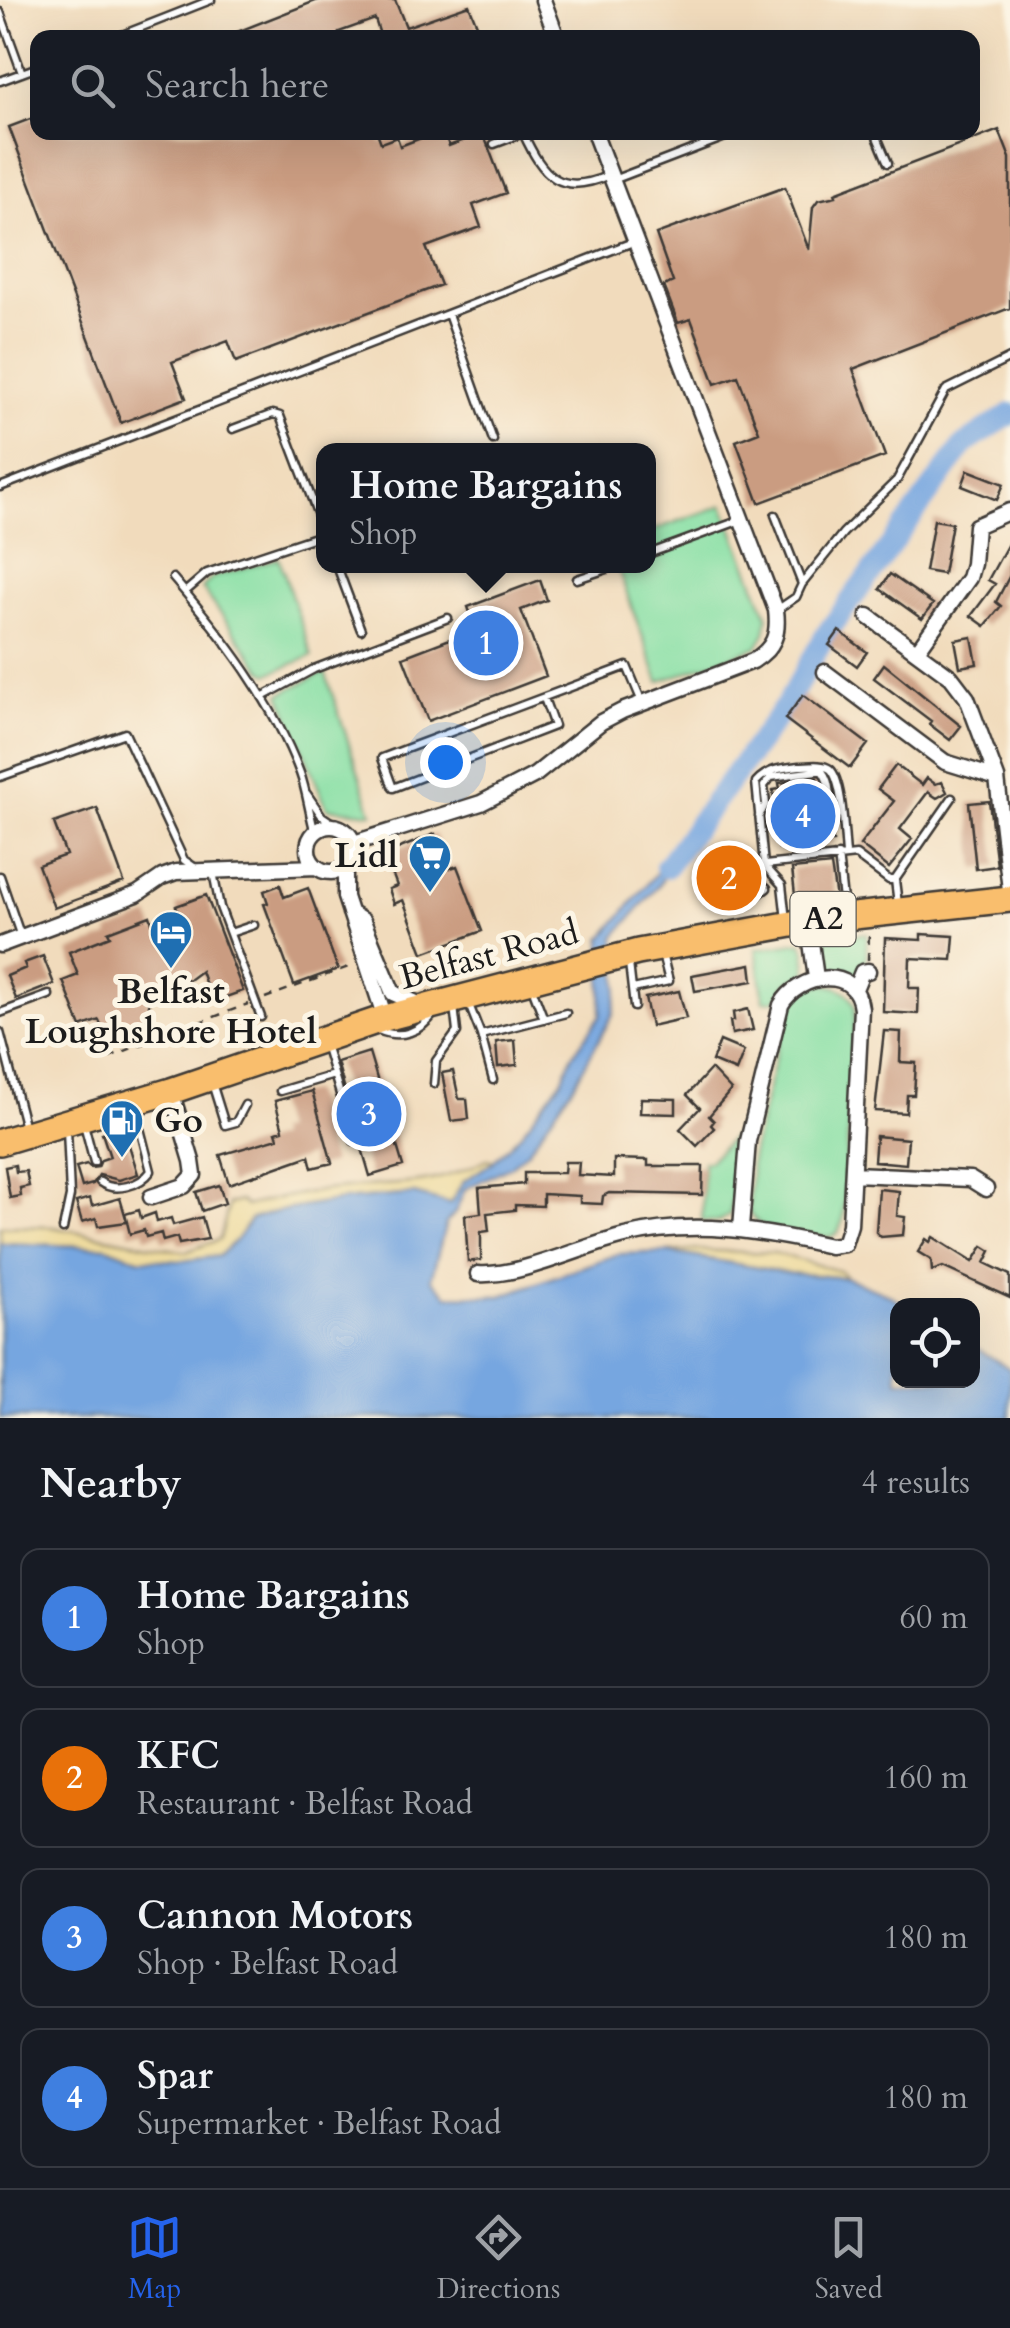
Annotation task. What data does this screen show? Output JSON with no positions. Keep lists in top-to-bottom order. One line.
{"streets":{"highway":["A2","Belfast Road"]},"places":{"supermarket":["Lidl"],"hotel":["Belfast Loughshore Hotel"],"fuel station":["Go"]},"page":{"search":"Search here","popup":["Home Bargains","Shop"],"pins":["1","4","2","3"],"heading":["Nearby","4 results"],"list":[{"mark":"1","name":"Home Bargains","note":"Shop","value":"60 m"},{"mark":"2","name":"KFC","note":"Restaurant · Belfast Road","value":"160 m"},{"mark":"3","name":"Cannon Motors","note":"Shop · Belfast Road","value":"180 m"},{"mark":"4","name":"Spar","note":"Supermarket · Belfast Road","value":"180 m"}],"nav":["Map","Directions","Saved"]}}
